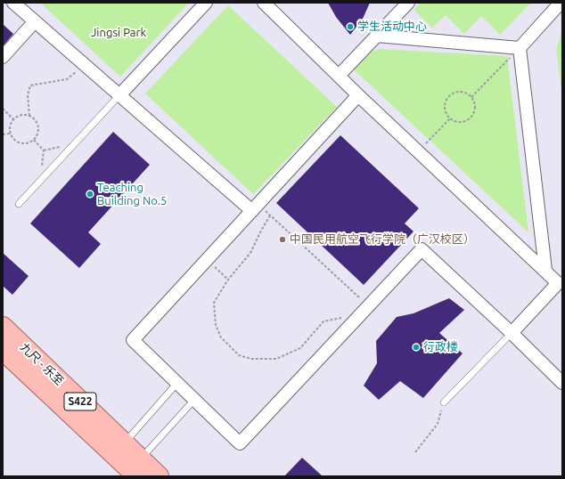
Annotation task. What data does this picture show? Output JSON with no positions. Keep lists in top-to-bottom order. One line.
{"streets":{"main road":["九尺 - 乐至","S422"]},"parks":["Jingsi Park"],"places":["学生活动中心","Teaching Building No.5","中国民用航空飞行学院（广汉校区）","行政楼"]}
